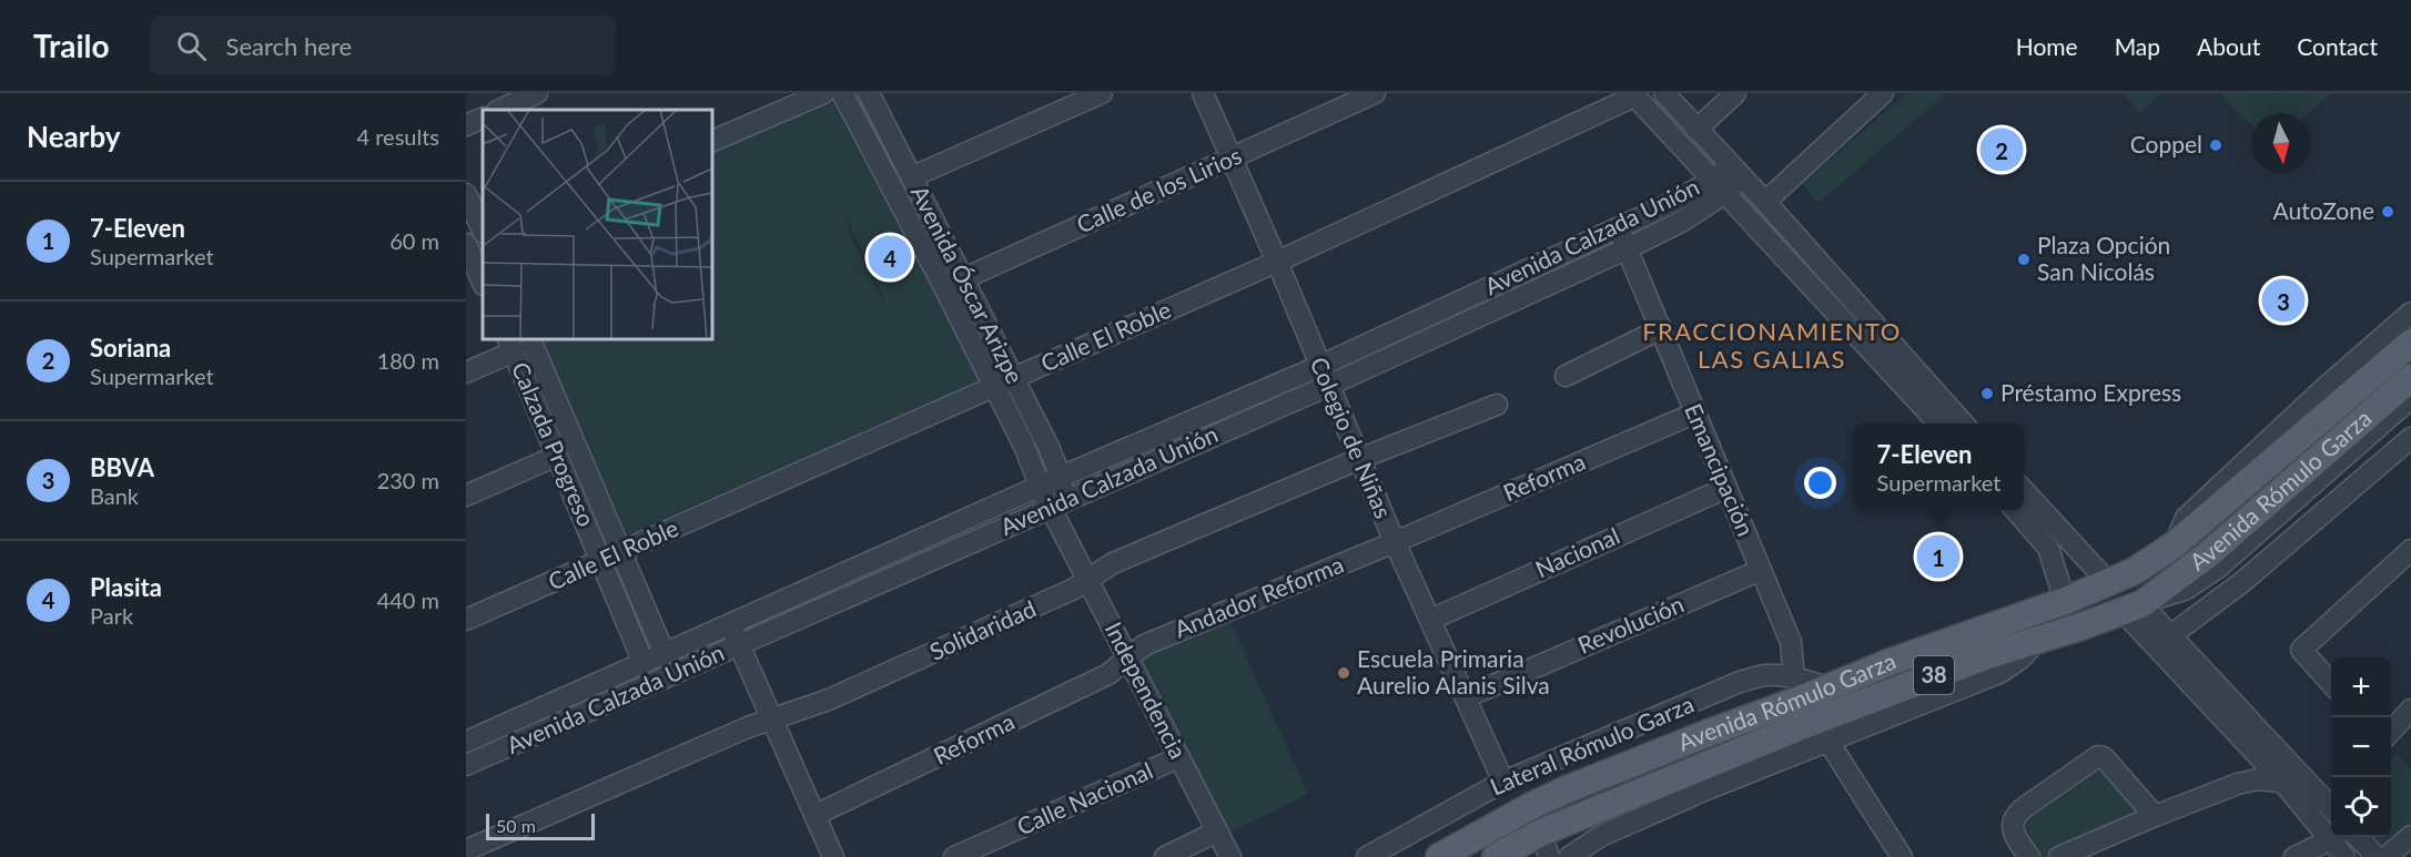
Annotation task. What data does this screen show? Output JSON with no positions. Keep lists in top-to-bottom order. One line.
{"streets":{"main road":["Avenida Rómulo Garza","38"],"street":["Calle de los Lirios","Avenida Calzada Unión","Avenida Óscar Arizpe","Calle El Roble","Colegio de Niñas","Calzada Progreso","Emancipación","Reforma","Nacional","Andador Reforma","Revolución","Solidaridad","Independencia","Lateral Rómulo Garza","Calle Nacional"]},"crossings":[["Calle de los Lirios","Avenida Óscar Arizpe"],["Calle de los Lirios","Colegio de Niñas"],["Avenida Calzada Unión","Avenida Óscar Arizpe"],["Avenida Calzada Unión","Colegio de Niñas"],["Avenida Calzada Unión","Calzada Progreso"],["Avenida Calzada Unión","Emancipación"],["Avenida Calzada Unión","Independencia"],["Avenida Óscar Arizpe","Calle El Roble"],["Avenida Óscar Arizpe","Independencia"],["Calle El Roble","Colegio de Niñas"],["Calle El Roble","Calzada Progreso"],["Colegio de Niñas","Reforma"],["Colegio de Niñas","Nacional"],["Colegio de Niñas","Andador Reforma"],["Colegio de Niñas","Revolución"],["Colegio de Niñas","Solidaridad"],["Colegio de Niñas","Lateral Rómulo Garza"],["Emancipación","Reforma"],["Emancipación","Nacional"],["Emancipación","Revolución"],["Emancipación","Lateral Rómulo Garza"],["Reforma","Andador Reforma"],["Reforma","Independencia"],["Avenida Rómulo Garza","Lateral Rómulo Garza"],["Andador Reforma","Independencia"],["Solidaridad","Independencia"],["Independencia","Calle Nacional"]],"districts":["FRACCIONAMIENTO LAS GALIAS"],"places":["Coppel","AutoZone","Plaza Opción San Nicolás","Préstamo Express","Escuela Primaria Aurelio Alanis Silva"],"scale_bar":"50 m","north":"bottom","page":{"header":"Trailo","search":"Search here","nav":["Home","Map","About","Contact"],"heading":["Nearby","4 results"],"pins":["2","4","3","1"],"list":[{"mark":"1","name":"7-Eleven","note":"Supermarket","value":"60 m"},{"mark":"2","name":"Soriana","note":"Supermarket","value":"180 m"},{"mark":"3","name":"BBVA","note":"Bank","value":"230 m"},{"mark":"4","name":"Plasita","note":"Park","value":"440 m"}],"popup":["7-Eleven","Supermarket"],"map_buttons":["+","−"],"scale":"50 m"}}
